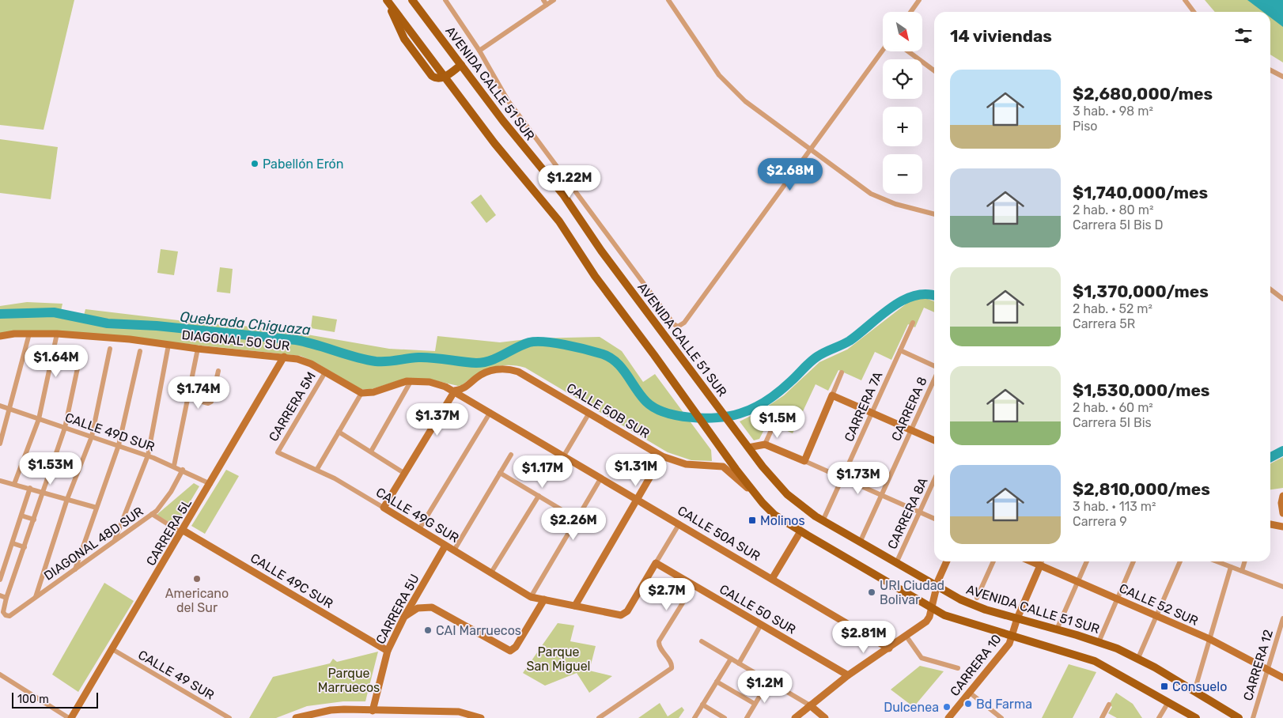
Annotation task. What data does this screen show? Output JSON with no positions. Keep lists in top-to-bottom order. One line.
{"streets":{"main road":["AVENIDA CALLE 51 SUR"],"street":["DIAGONAL 50 SUR","CARRERA 5M","CARRERA 7A","CARRERA 8","CALLE 50B SUR","CALLE 49D SUR","CARRERA 8A","CALLE 49G SUR","CARRERA 5L","CALLE 50A SUR","DIAGONAL 48D SUR","CALLE 49C SUR","CALLE 52 SUR","CARRERA 5U","CALLE 50 SUR","CARRERA 10","CARRERA 12","CALLE 49 SUR"]},"crossings":[["AVENIDA CALLE 51 SUR","CARRERA 7A"],["AVENIDA CALLE 51 SUR","CARRERA 8"],["AVENIDA CALLE 51 SUR","CARRERA 8A"],["AVENIDA CALLE 51 SUR","CARRERA 10"],["DIAGONAL 50 SUR","CARRERA 5M"],["DIAGONAL 50 SUR","CARRERA 5L"],["CARRERA 5M","CALLE 49G SUR"],["CALLE 50B SUR","CALLE 50A SUR"],["CALLE 49D SUR","CARRERA 5L"],["CALLE 49D SUR","DIAGONAL 48D SUR"],["CALLE 49G SUR","CARRERA 5U"],["CALLE 49G SUR","CALLE 50 SUR"],["CARRERA 5L","CALLE 49C SUR"],["CARRERA 5L","CALLE 49 SUR"],["DIAGONAL 48D SUR","CALLE 49C SUR"],["CALLE 49C SUR","CARRERA 5U"],["CALLE 52 SUR","CARRERA 10"],["CALLE 52 SUR","CARRERA 12"]],"water":["Quebrada Chiguaza"],"parks":["Parque San Miguel","Parque Marruecos"],"places":{"other":["Pabellón Erón","Americano del Sur","URI Ciudad Bolivar","CAI Marruecos","Bd Farma","Dulcenea"],"transit":["Molinos","Consuelo"]},"scale_bar":"100 m","north":"bottom right","page":{"map_buttons":["+","−"],"heading":"14 viviendas","list":[{"name":"$2,680,000/mes","note":"3 hab. · 98 m² · Piso"},{"name":"$1,740,000/mes","note":"2 hab. · 80 m² · Carrera 5I Bis D"},{"name":"$1,370,000/mes","note":"2 hab. · 52 m² · Carrera 5R"},{"name":"$1,530,000/mes","note":"2 hab. · 60 m² · Carrera 5I Bis"},{"name":"$2,810,000/mes","note":"3 hab. · 113 m² · Carrera 9"}],"price":["$2.68M","$1.22M","$1.64M","$1.74M","$1.37M","$1.5M","$1.53M","$1.31M","$1.17M","$1.73M","$2.26M","$2.7M","$2.81M","$1.2M"],"scale":"100 m"}}
